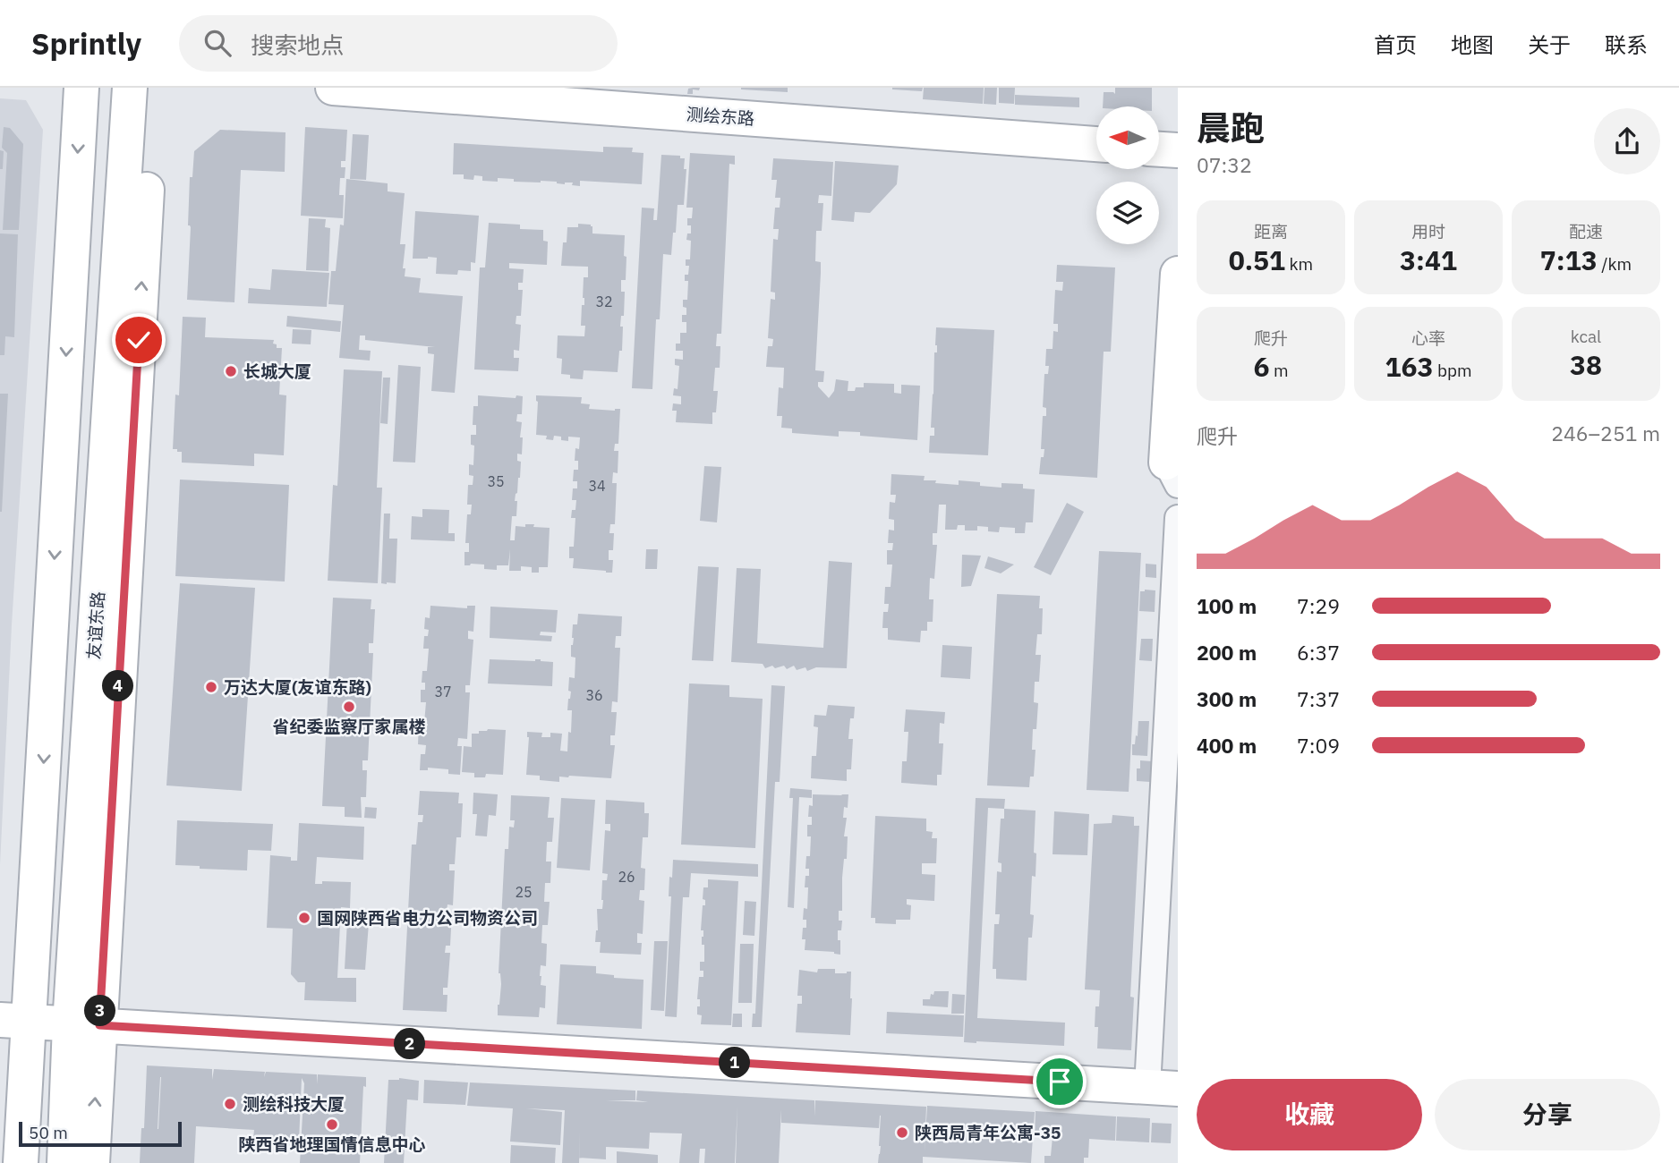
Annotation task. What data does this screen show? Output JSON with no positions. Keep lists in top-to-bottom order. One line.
{"streets":{"street":["测绘东路","友谊东路"]},"places":["长城大厦","万达大厦(友谊东路)","省纪委监察厅家属楼","国网陕西省电力公司物资公司","测绘科技大厦","陕西省地理国情信息中心","陕西局青年公寓-35"],"house_numbers":["32","35","34","37","36","26","25"],"scale_bar":"50 m","north":"left","page":{"header":"Sprintly","search":"搜索地点","nav":["首页","地图","关于","联系"],"heading":["晨跑","07:32"],"stats":[["距离","0.51 km"],["用时","3:41"],["配速","7:13 /km"],["爬升","6 m"],["心率","163 bpm"],["kcal","38"]],"chart":["爬升","246–251 m"],"list":[{"name":"100 m","note":"7:29"},{"name":"200 m","note":"6:37"},{"name":"300 m","note":"7:37"},{"name":"400 m","note":"7:09"}],"pins":["4","3","2","1"],"buttons":["收藏","分享"],"scale":"50 m"}}
